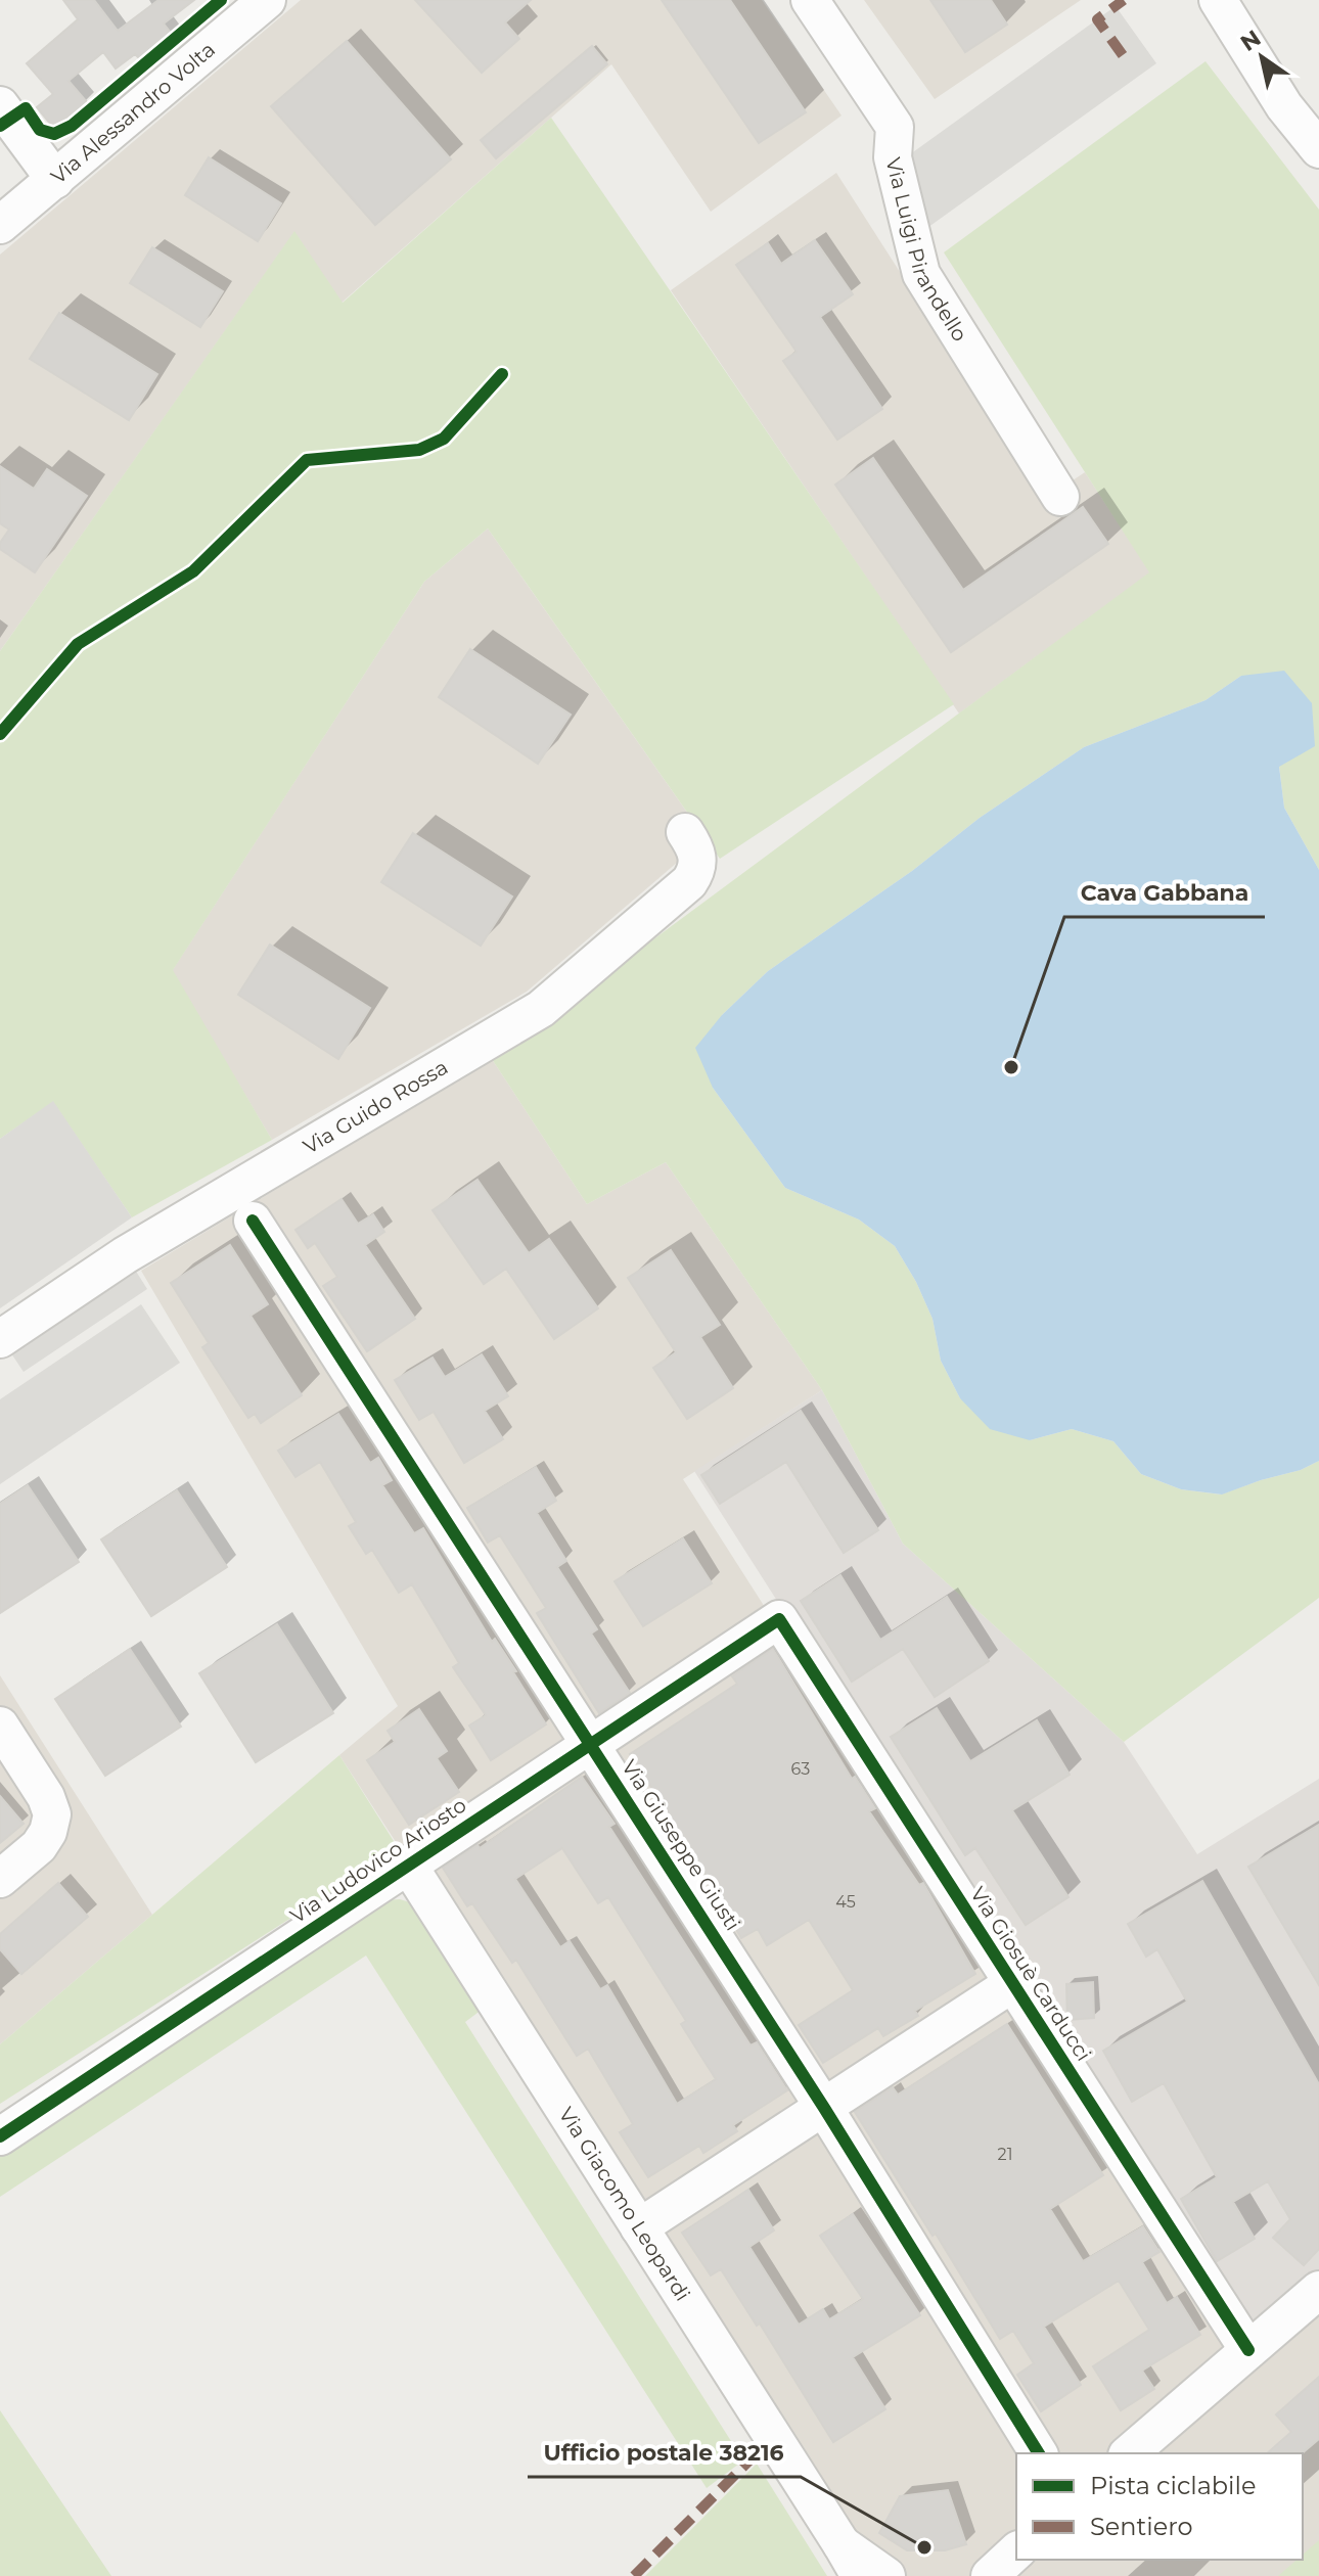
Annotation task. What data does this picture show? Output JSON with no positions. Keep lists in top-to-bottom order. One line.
{"streets":{"street":["Via Alessandro Volta","Via Luigi Pirandello","Via Guido Rossa","Via Giuseppe Giusti","Via Ludovico Ariosto","Via Giosuè Carducci","Via Giacomo Leopardi"]},"crossings":[["Via Giuseppe Giusti","Via Ludovico Ariosto"],["Via Ludovico Ariosto","Via Giosuè Carducci"],["Via Ludovico Ariosto","Via Giacomo Leopardi"]],"places":["Cava Gabbana","Ufficio postale 38216"],"house_numbers":["63","45","21"],"legend":["Pista ciclabile","Sentiero"],"north":"top left"}
